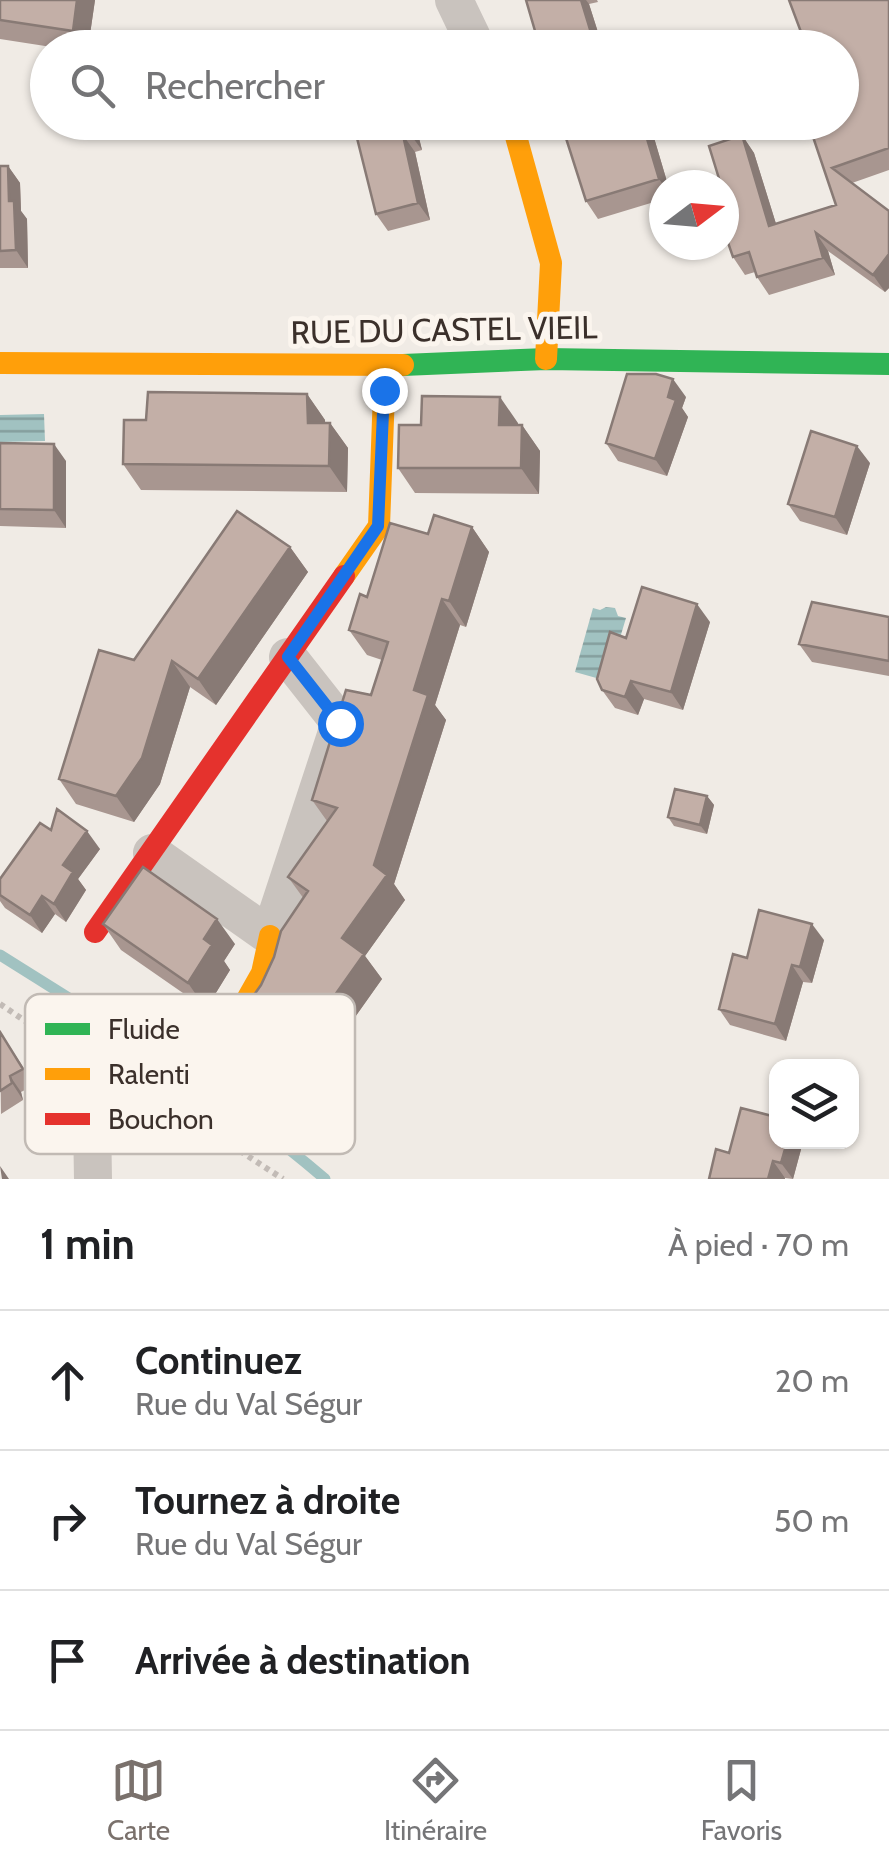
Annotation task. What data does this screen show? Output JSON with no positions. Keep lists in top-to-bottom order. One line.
{"streets":{"street":["RUE DU CASTEL VIEIL"]},"legend":["Fluide","Ralenti","Bouchon"],"north":"right","page":{"search":"Rechercher","heading":["1 min","À pied · 70 m"],"list":[["Continuez","Rue du Val Ségur","20 m"],["Tournez à droite","Rue du Val Ségur","50 m"],"Arrivée à destination"],"nav":["Carte","Itinéraire","Favoris"]}}
